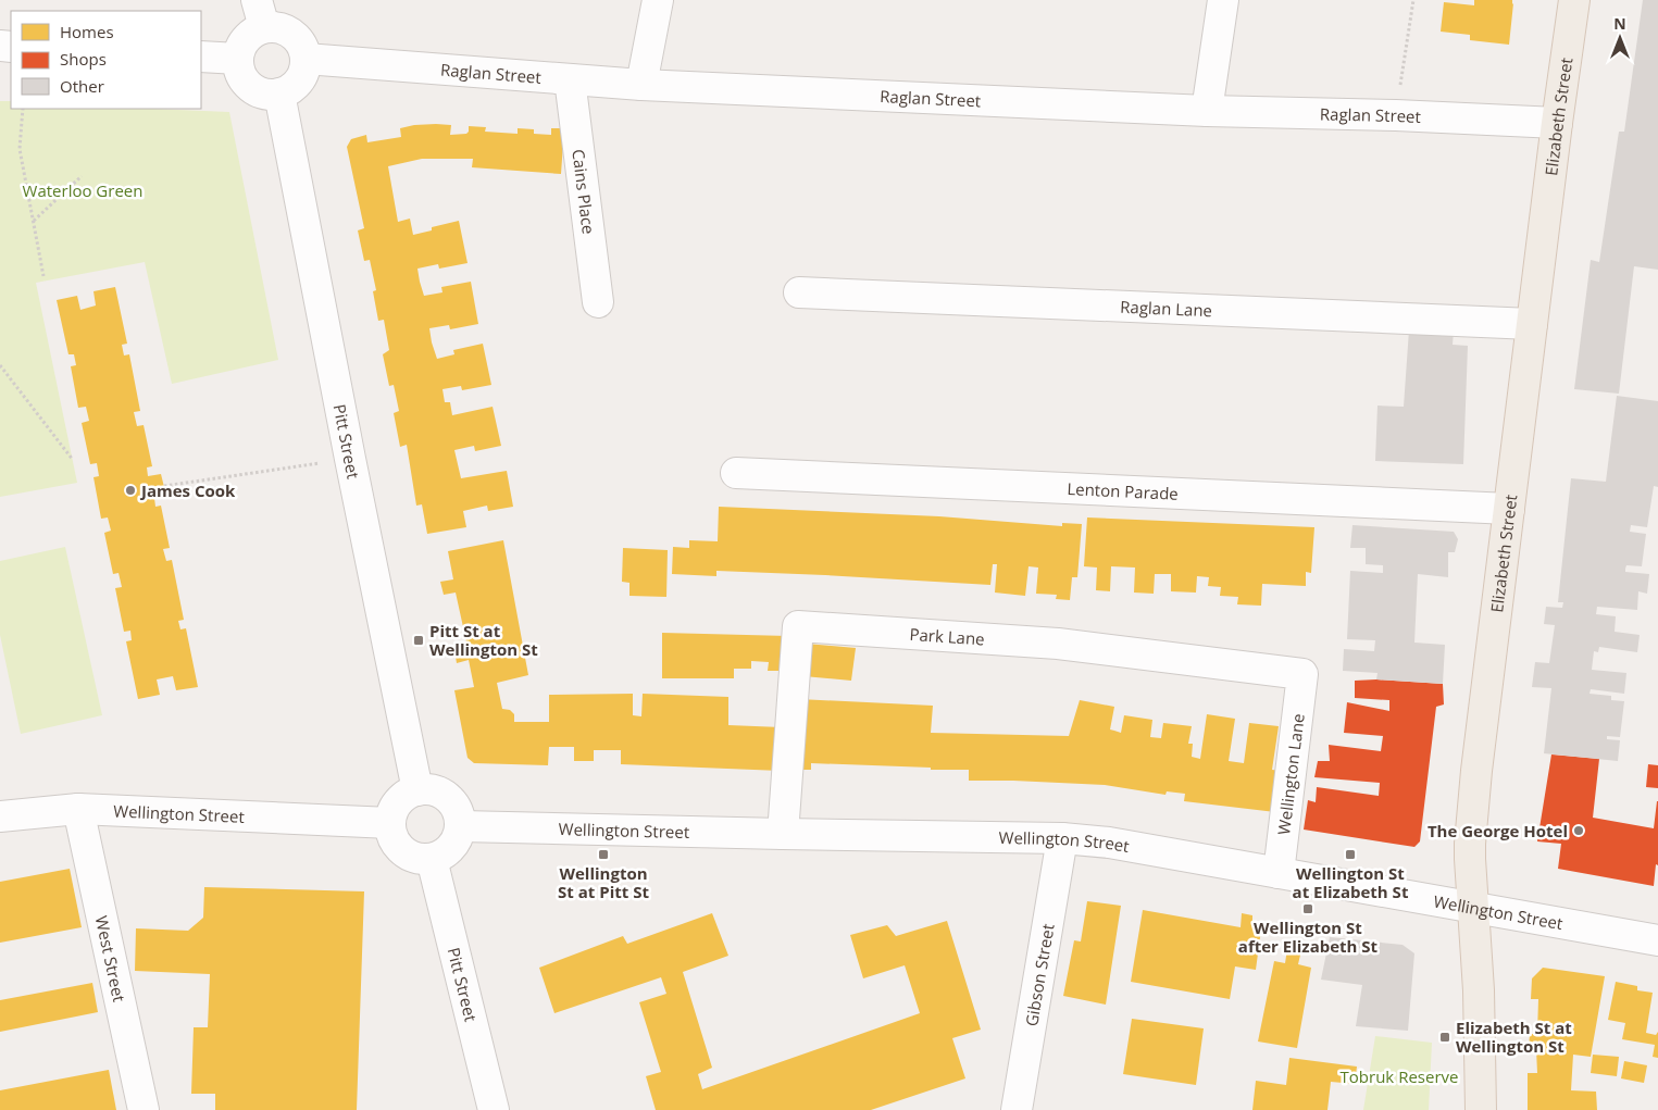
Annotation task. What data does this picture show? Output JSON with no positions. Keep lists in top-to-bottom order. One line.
{"streets":{"main road":["Elizabeth Street"],"street":["Raglan Street","Cains Place","Raglan Lane","Pitt Street","Lenton Parade","Park Lane","Wellington Lane","Wellington Street","West Street","Gibson Street"]},"crossings":[["Raglan Street","Elizabeth Street"],["Raglan Street","Cains Place"],["Raglan Street","Pitt Street"],["Elizabeth Street","Raglan Lane"],["Elizabeth Street","Lenton Parade"],["Elizabeth Street","Wellington Street"],["Pitt Street","Wellington Street"],["Park Lane","Wellington Lane"],["Park Lane","Wellington Street"],["Wellington Lane","Wellington Street"],["Wellington Street","West Street"],["Wellington Street","Gibson Street"]],"parks":["Waterloo Green","Tobruk Reserve"],"places":{"other":["James Cook","The George Hotel"],"transit":["Pitt St at Wellington St","Wellington St at Pitt St","Wellington St at Elizabeth St","Wellington St after Elizabeth St","Elizabeth St at Wellington St"]},"legend":["Homes","Shops","Other"],"north":"top"}
